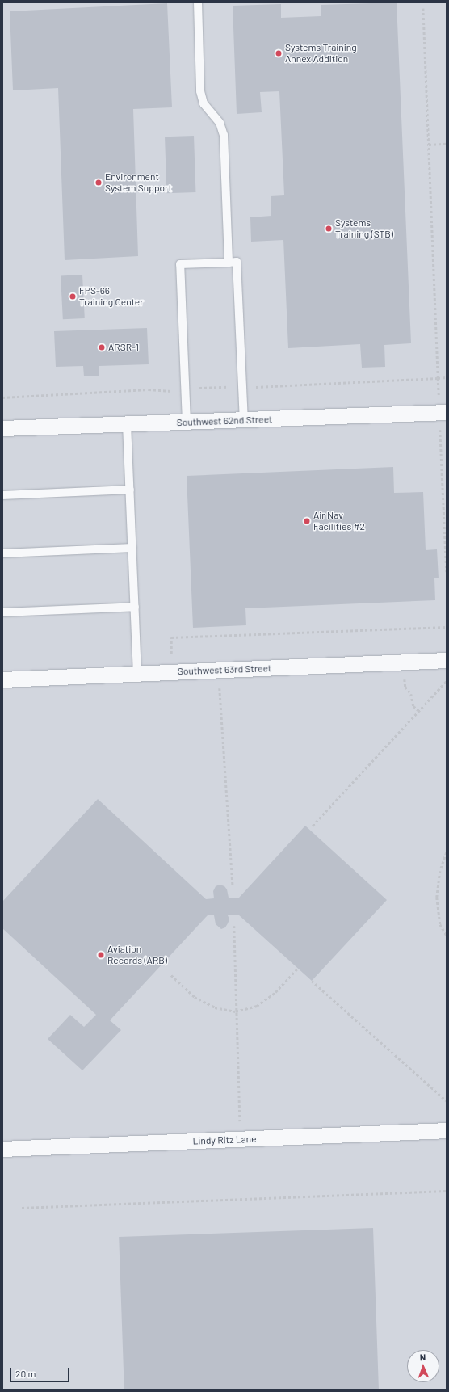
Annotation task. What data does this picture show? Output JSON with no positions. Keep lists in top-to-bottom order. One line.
{"streets":{"street":["Southwest 62nd Street","Southwest 63rd Street","Lindy Ritz Lane"]},"places":["Systems Training Annex Addition","Environment System Support","Systems Training (STB)","FPS-66 Training Center","ARSR-1","Air Nav Facilities #2","Aviation Records (ARB)"],"scale_bar":"20 m","north":"top"}
